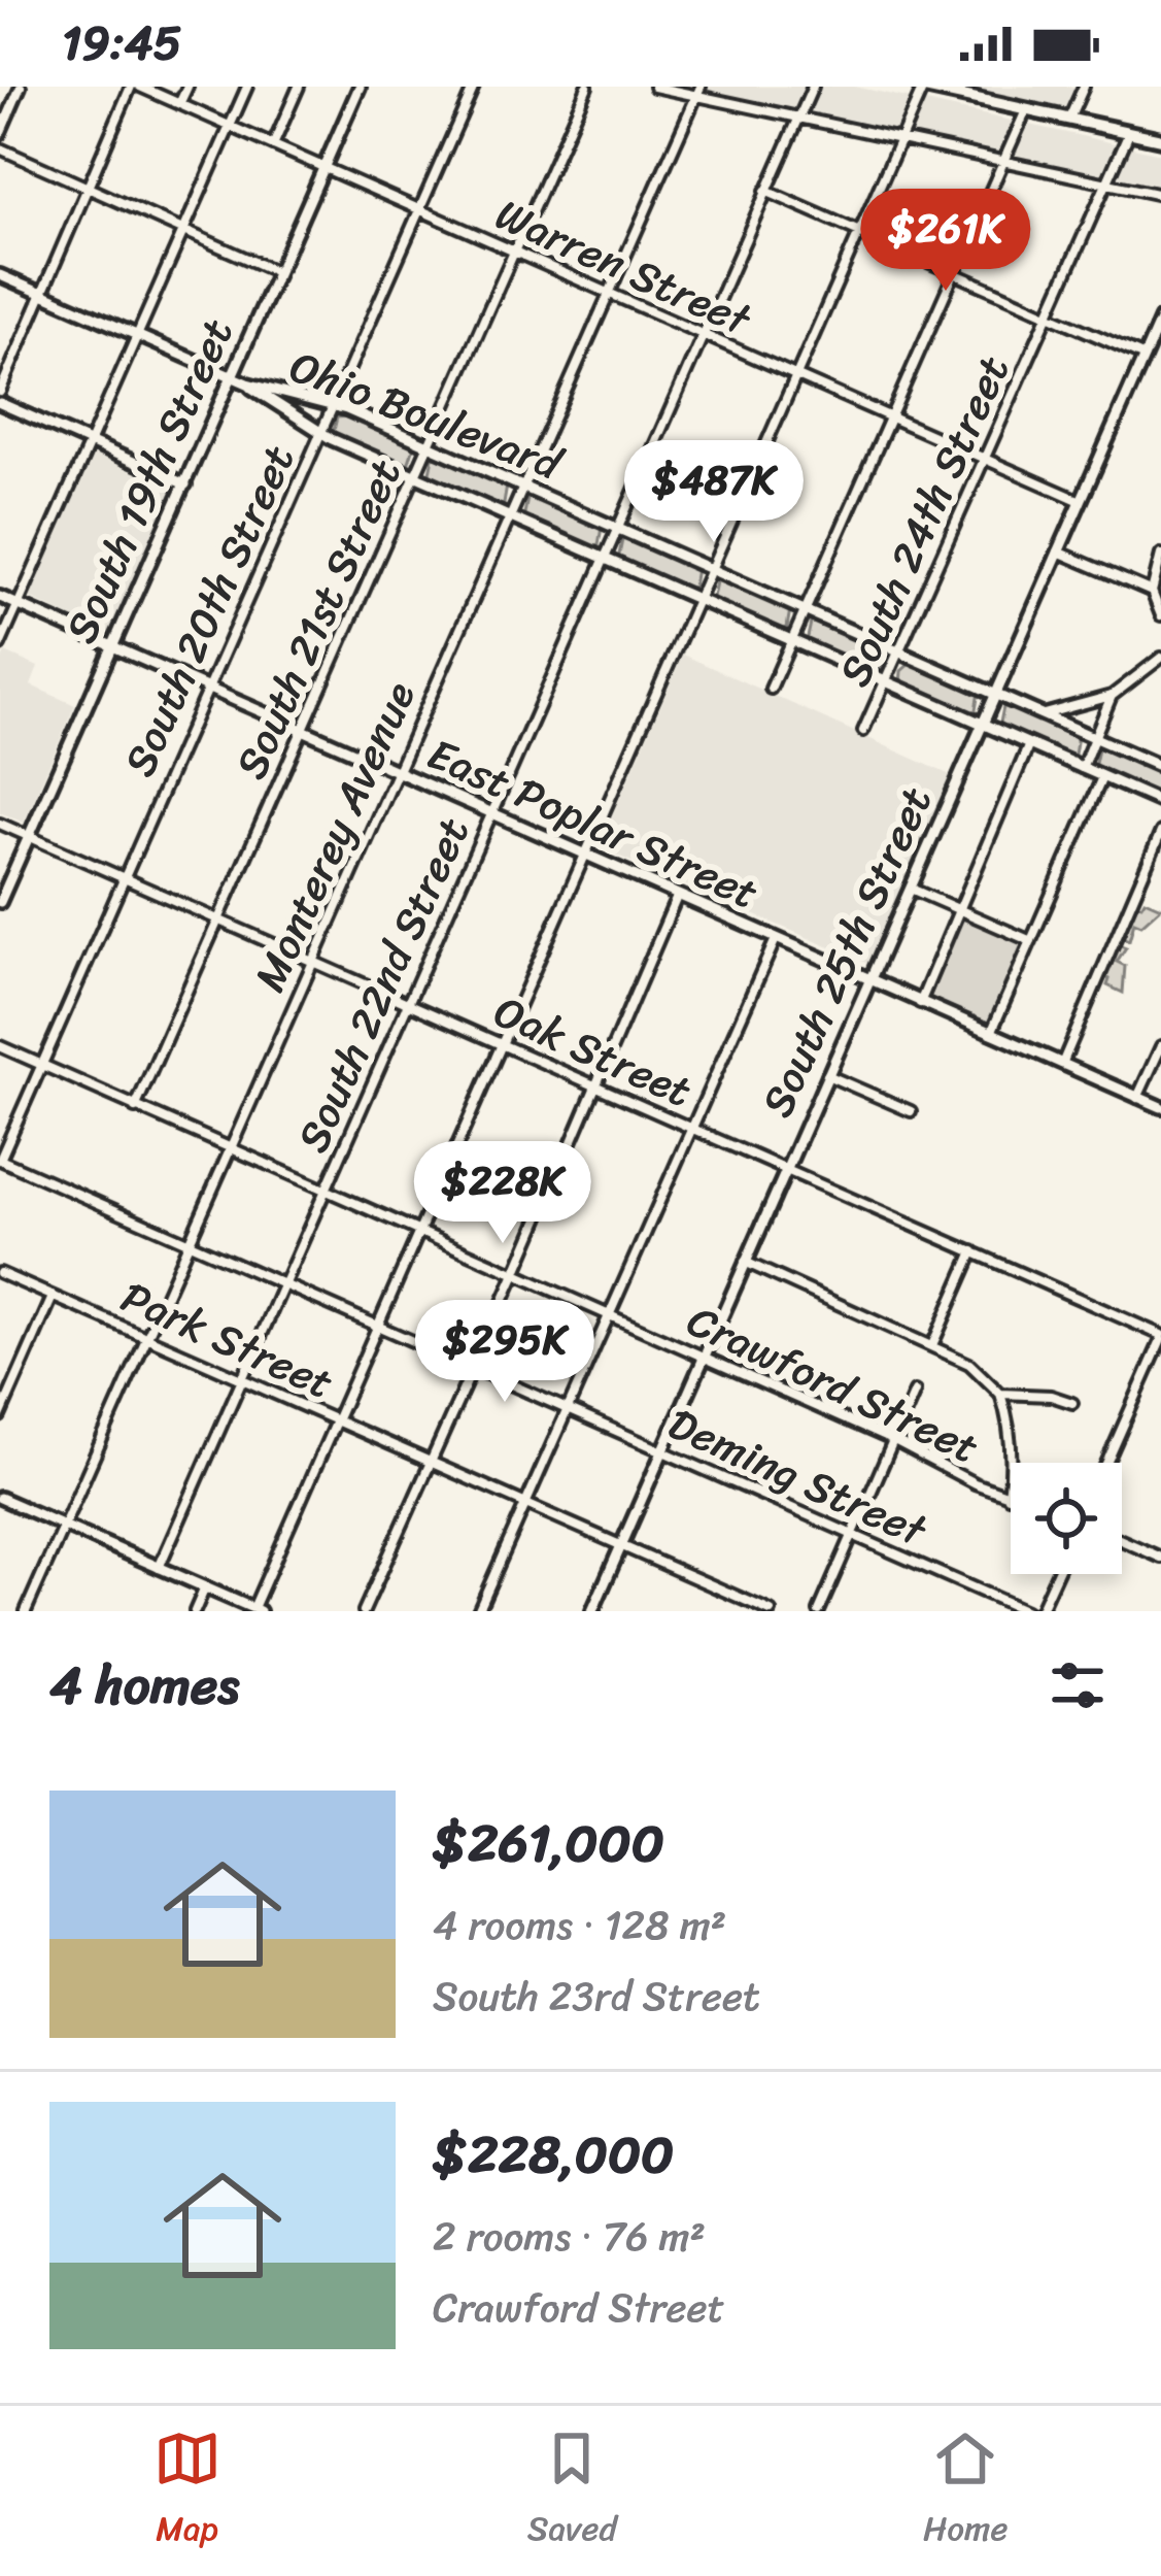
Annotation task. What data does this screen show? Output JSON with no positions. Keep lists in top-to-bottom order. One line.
{"streets":{"street":["Warren Street","Ohio Boulevard","South 19th Street","South 24th Street","South 20th Street","South 21st Street","East Poplar Street","Monterey Avenue","South 25th Street","South 22nd Street","Oak Street","Park Street","Crawford Street","Deming Street"]},"crossings":[["Warren Street","South 19th Street"],["Warren Street","South 24th Street"],["Warren Street","South 20th Street"],["Warren Street","South 21st Street"],["Warren Street","Monterey Avenue"],["Warren Street","South 25th Street"],["Warren Street","South 22nd Street"],["Ohio Boulevard","South 24th Street"],["Ohio Boulevard","South 20th Street"],["Ohio Boulevard","South 21st Street"],["Ohio Boulevard","Monterey Avenue"],["Ohio Boulevard","South 25th Street"],["Ohio Boulevard","South 22nd Street"],["South 19th Street","East Poplar Street"],["South 19th Street","Oak Street"],["South 20th Street","East Poplar Street"],["South 20th Street","Oak Street"],["South 20th Street","Crawford Street"],["South 20th Street","Deming Street"],["South 21st Street","East Poplar Street"],["South 21st Street","Oak Street"],["South 21st Street","Crawford Street"],["East Poplar Street","Monterey Avenue"],["East Poplar Street","South 25th Street"],["East Poplar Street","South 22nd Street"],["Monterey Avenue","Oak Street"],["Monterey Avenue","Park Street"],["Monterey Avenue","Crawford Street"],["Monterey Avenue","Deming Street"],["South 25th Street","Oak Street"],["South 25th Street","Park Street"],["South 25th Street","Crawford Street"],["South 25th Street","Deming Street"],["South 22nd Street","Oak Street"],["South 22nd Street","Park Street"],["South 22nd Street","Crawford Street"],["South 22nd Street","Deming Street"]],"page":{"status":"19:45","price":["$261K","$487K","$228K","$295K"],"heading":"4 homes","list":[{"name":"$261,000","note":"4 rooms · 128 m² · South 23rd Street"},{"name":"$228,000","note":"2 rooms · 76 m² · Crawford Street"}],"tabs":["Map","Saved","Home"]}}
